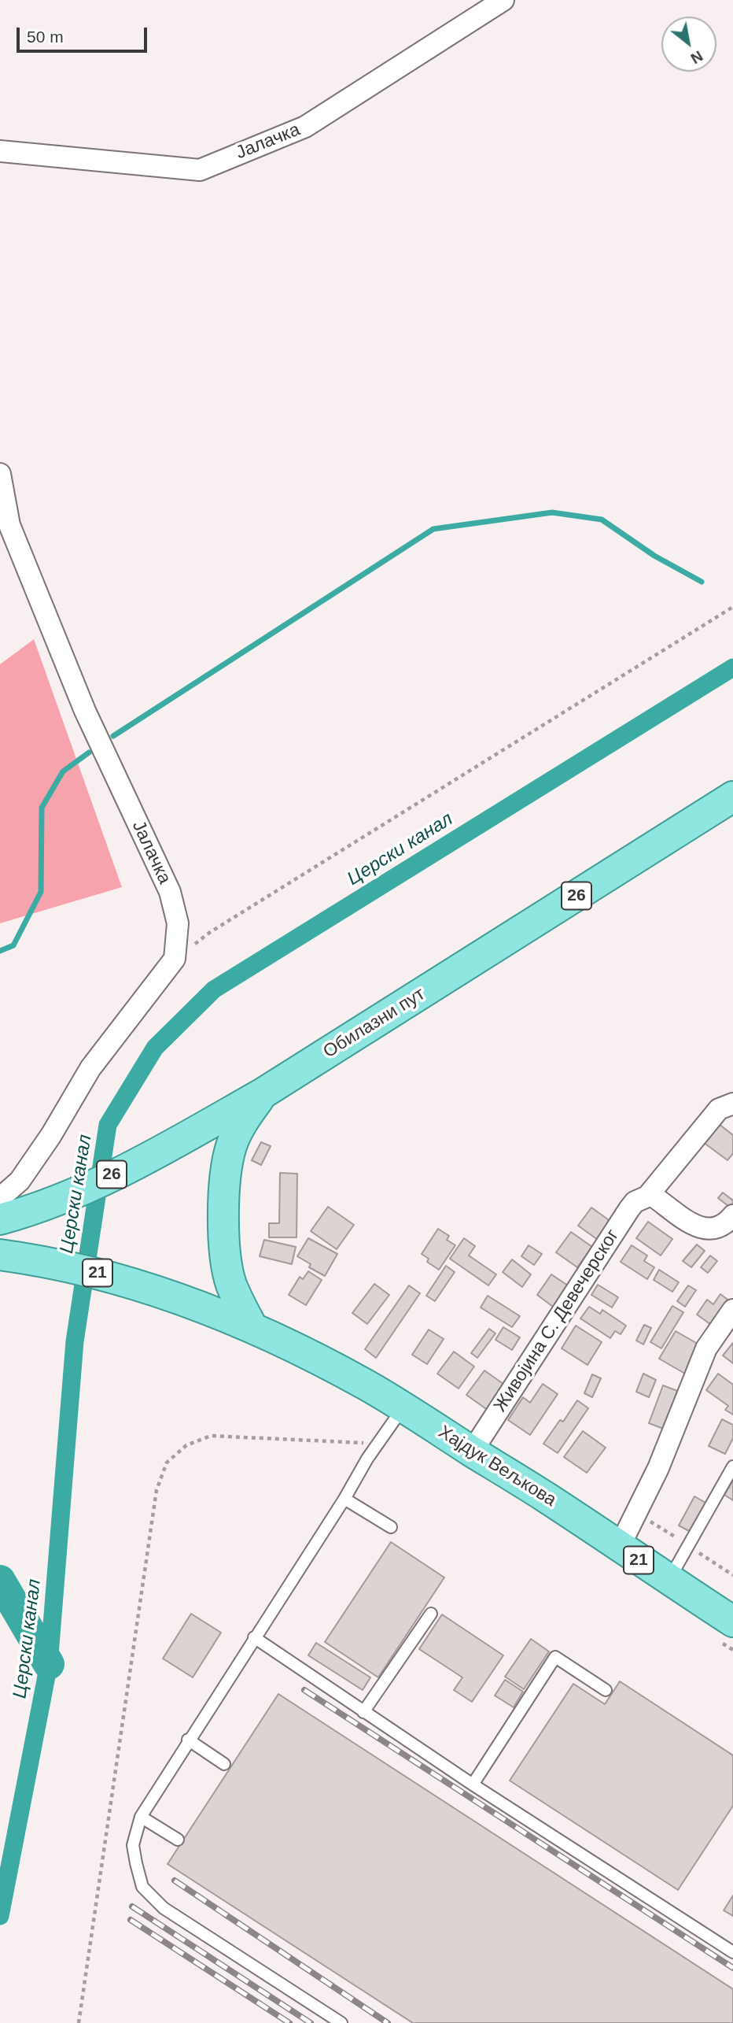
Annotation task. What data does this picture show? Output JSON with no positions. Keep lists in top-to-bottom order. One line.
{"streets":{"main road":["26","Обилазни пут","21","Хајдук Вељкова"],"street":["Јалачка","Живојина С. Девечерског"]},"crossings":[["21","Хајдук Вељкова"],["Живојина С. Девечерског","Хајдук Вељкова"]],"water":["Церски канал"],"scale_bar":"50 m","north":"bottom right"}
